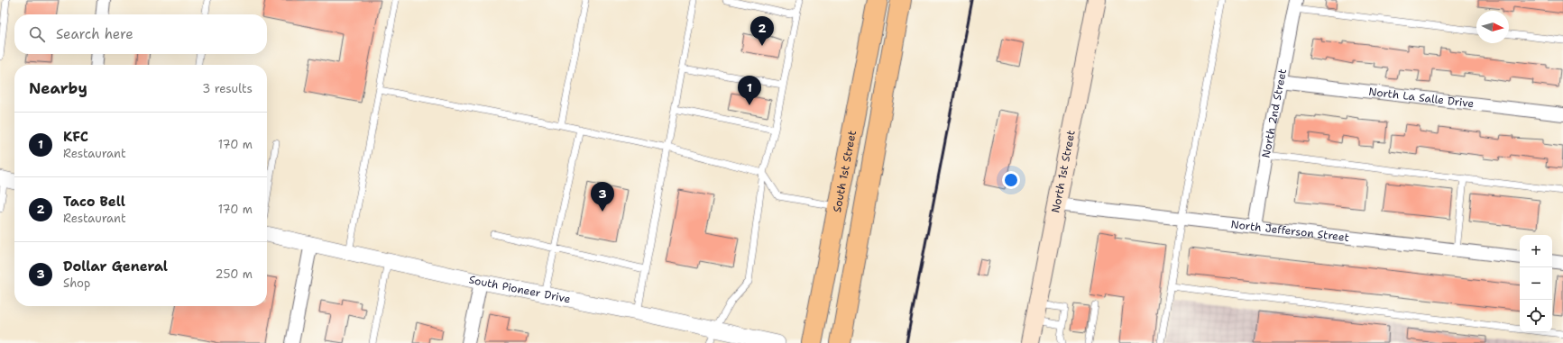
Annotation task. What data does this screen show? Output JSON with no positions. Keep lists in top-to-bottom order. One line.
{"streets":{"main road":["South 1st Street","North 1st Street"],"street":["North La Salle Drive","North 2nd Street","North Jefferson Street","South Pioneer Drive"]},"crossings":[["North La Salle Drive","North 2nd Street"],["North 2nd Street","North Jefferson Street"],["North 1st Street","North Jefferson Street"]],"north":"right","page":{"search":"Search here","pins":["2","1","3"],"heading":["Nearby","3 results"],"list":[{"mark":"1","name":"KFC","note":"Restaurant","value":"170 m"},{"mark":"2","name":"Taco Bell","note":"Restaurant","value":"170 m"},{"mark":"3","name":"Dollar General","note":"Shop","value":"250 m"}],"map_buttons":["+","−"]}}
